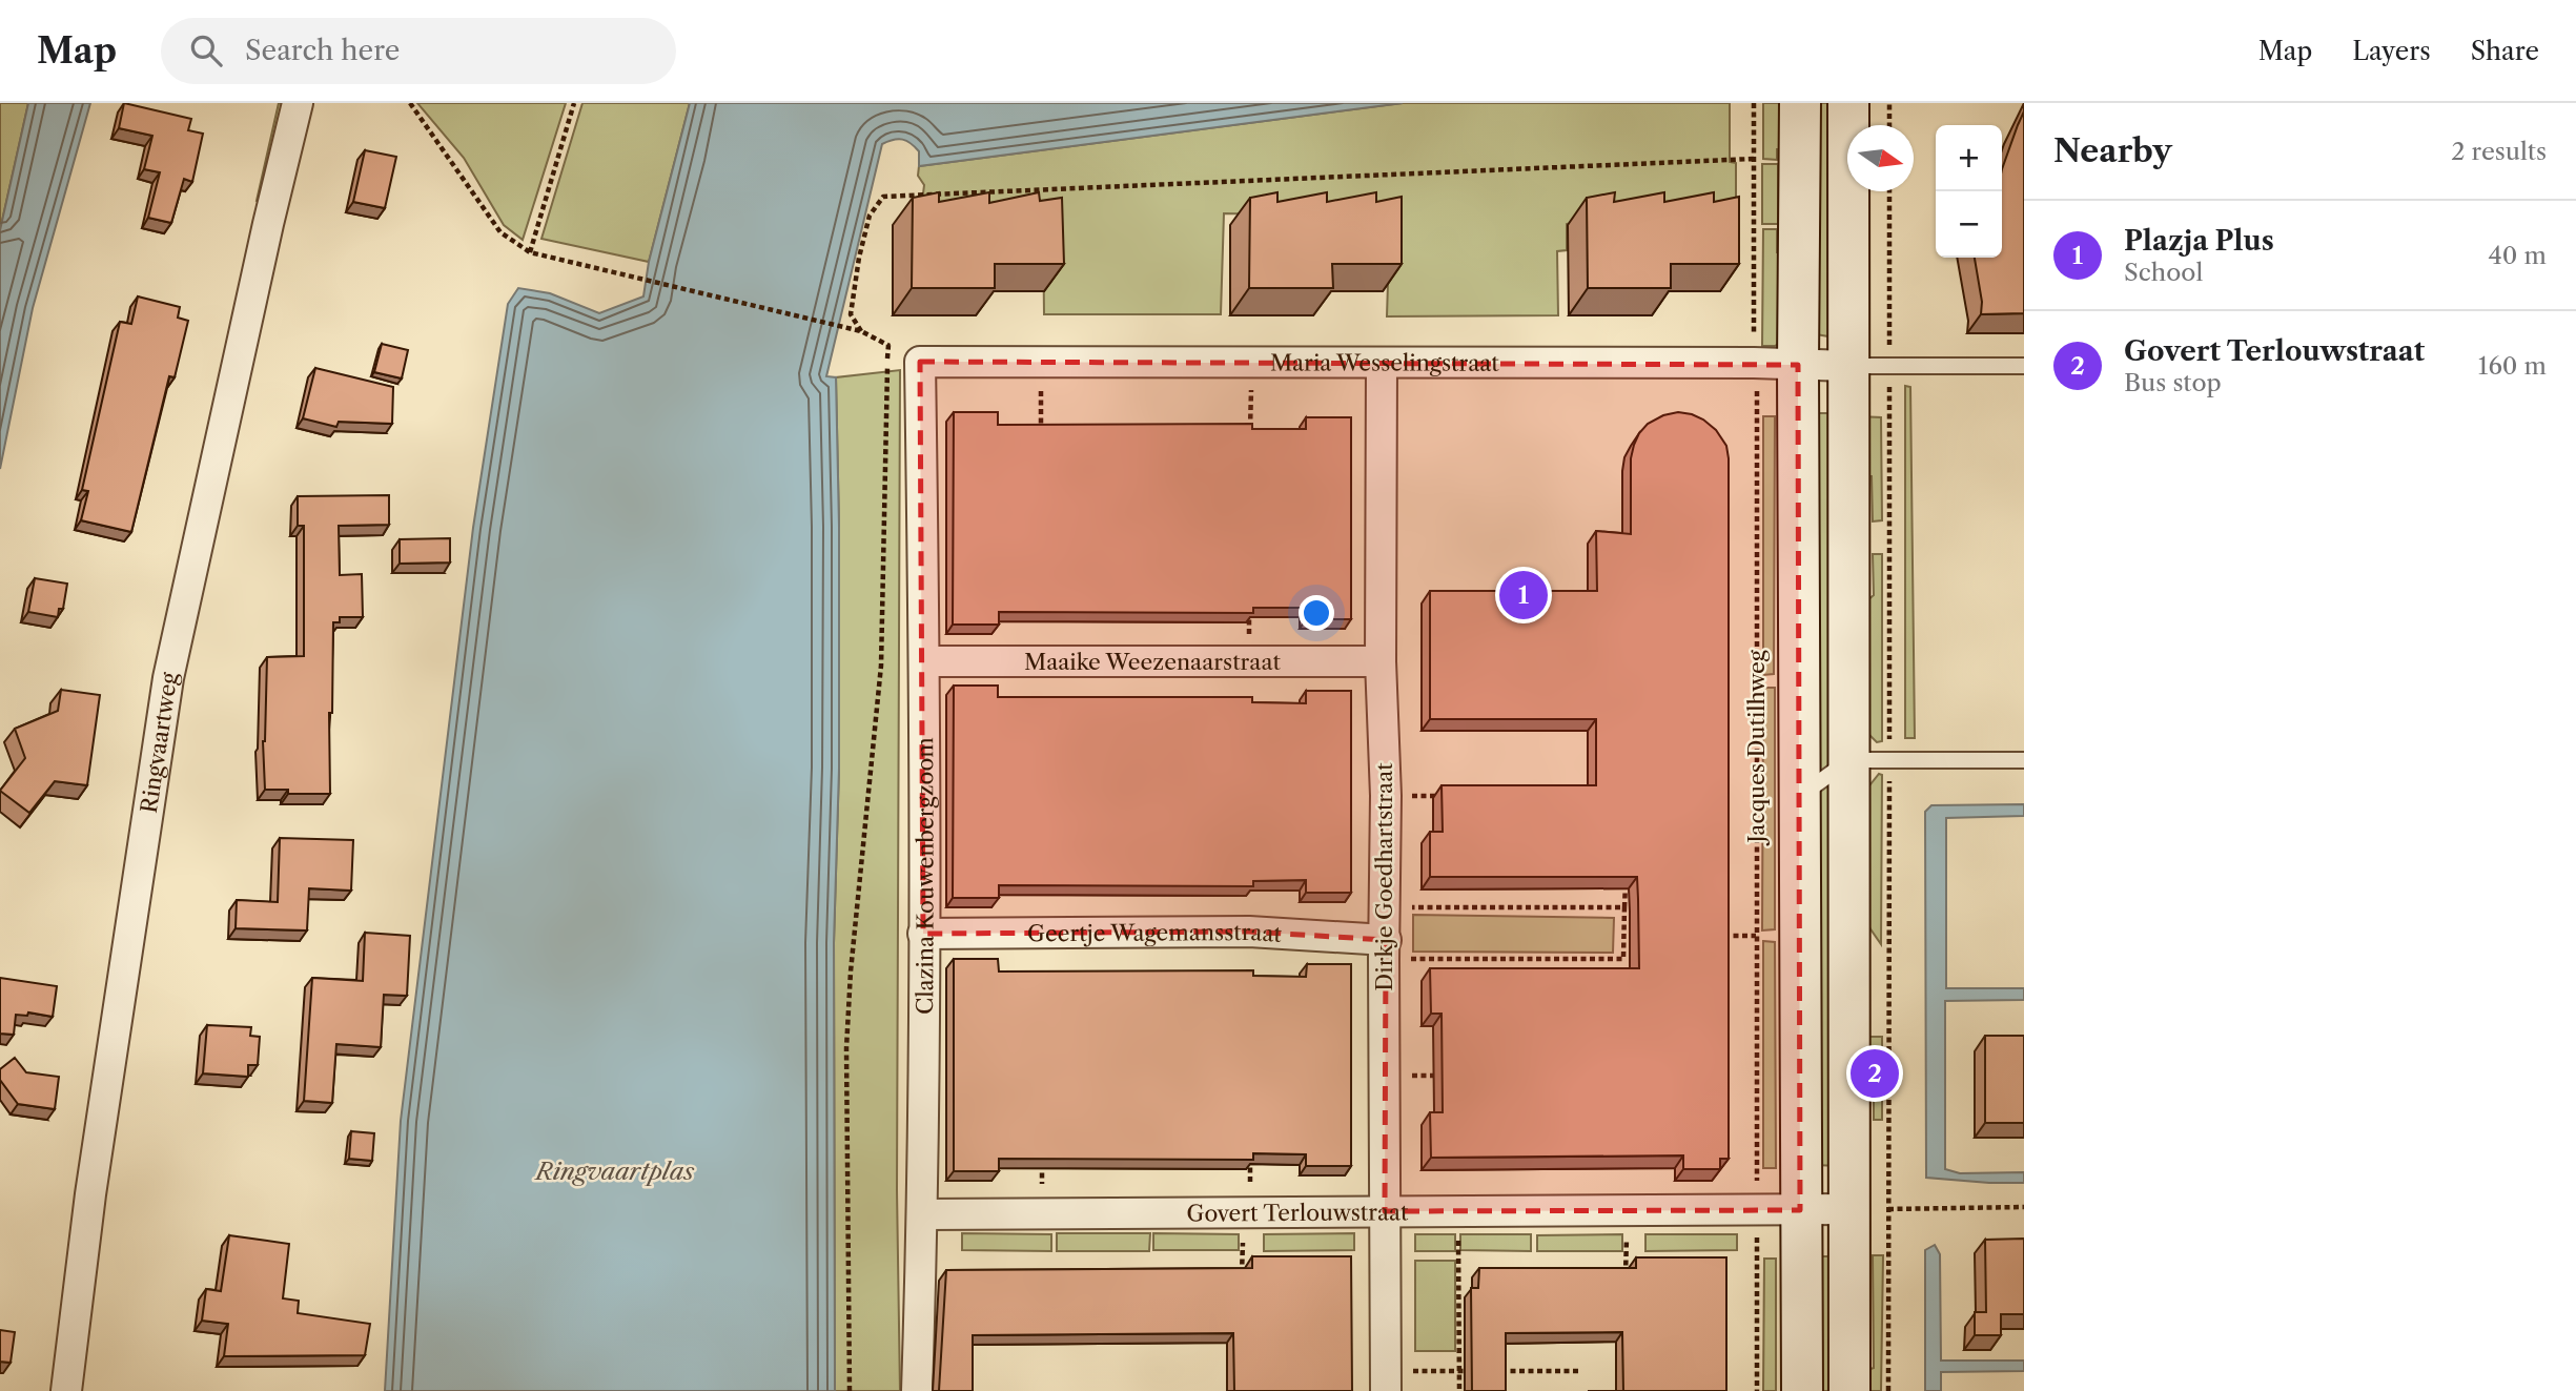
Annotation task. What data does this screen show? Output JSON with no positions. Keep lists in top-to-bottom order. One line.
{"streets":{"main road":["Jacques Dutilhweg"],"street":["Maria Wesselingstraat","Maaike Weezenaarstraat","Ringvaartweg","Clazina Kouwenbergzoom","Dirkje Goedhartstraat","Geertje Wagemansstraat","Govert Terlouwstraat"]},"crossings":[["Maria Wesselingstraat","Jacques Dutilhweg"],["Maria Wesselingstraat","Clazina Kouwenbergzoom"],["Maria Wesselingstraat","Dirkje Goedhartstraat"],["Maaike Weezenaarstraat","Clazina Kouwenbergzoom"],["Maaike Weezenaarstraat","Dirkje Goedhartstraat"],["Jacques Dutilhweg","Govert Terlouwstraat"],["Clazina Kouwenbergzoom","Geertje Wagemansstraat"],["Clazina Kouwenbergzoom","Govert Terlouwstraat"],["Dirkje Goedhartstraat","Geertje Wagemansstraat"],["Dirkje Goedhartstraat","Govert Terlouwstraat"]],"water":["Ringvaartplas"],"north":"right","page":{"header":"Map","search":"Search here","nav":["Map","Layers","Share"],"heading":["Nearby","2 results"],"map_buttons":["+","−"],"list":[{"mark":"1","name":"Plazja Plus","note":"School","value":"40 m"},{"mark":"2","name":"Govert Terlouwstraat","note":"Bus stop","value":"160 m"}],"pins":["1","2"]}}
